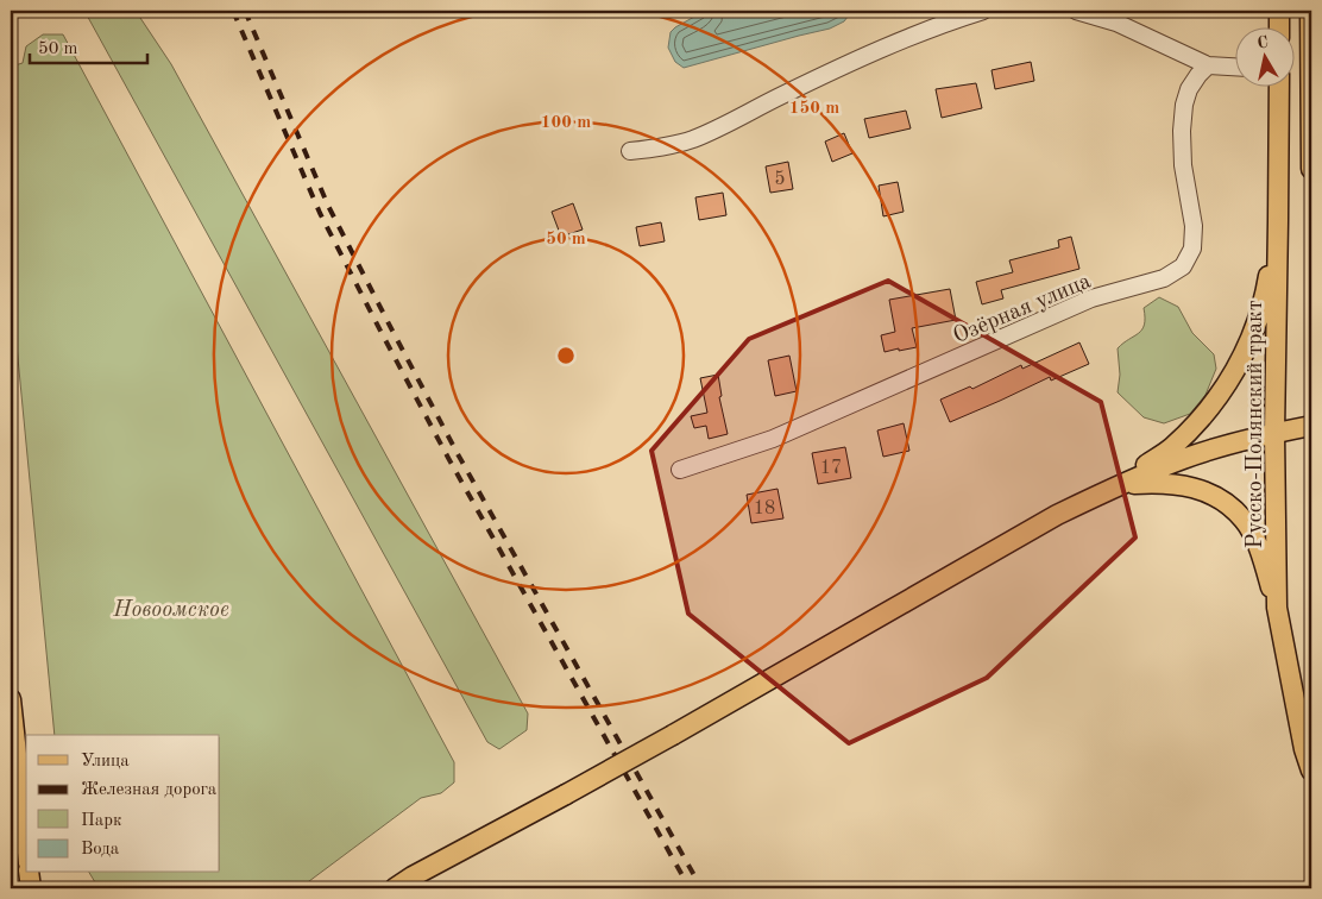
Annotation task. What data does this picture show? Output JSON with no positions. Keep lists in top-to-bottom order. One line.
{"streets":{"main road":["Русско-Полянский тракт"],"street":["Озёрная улица"]},"parks":["Новоомское"],"house_numbers":["5","17","18"],"legend":["Улица","Железная дорога","Парк","Вода"],"scale_bar":"50 m","north":"top","rings":["150 m","100 m","50 m"]}
